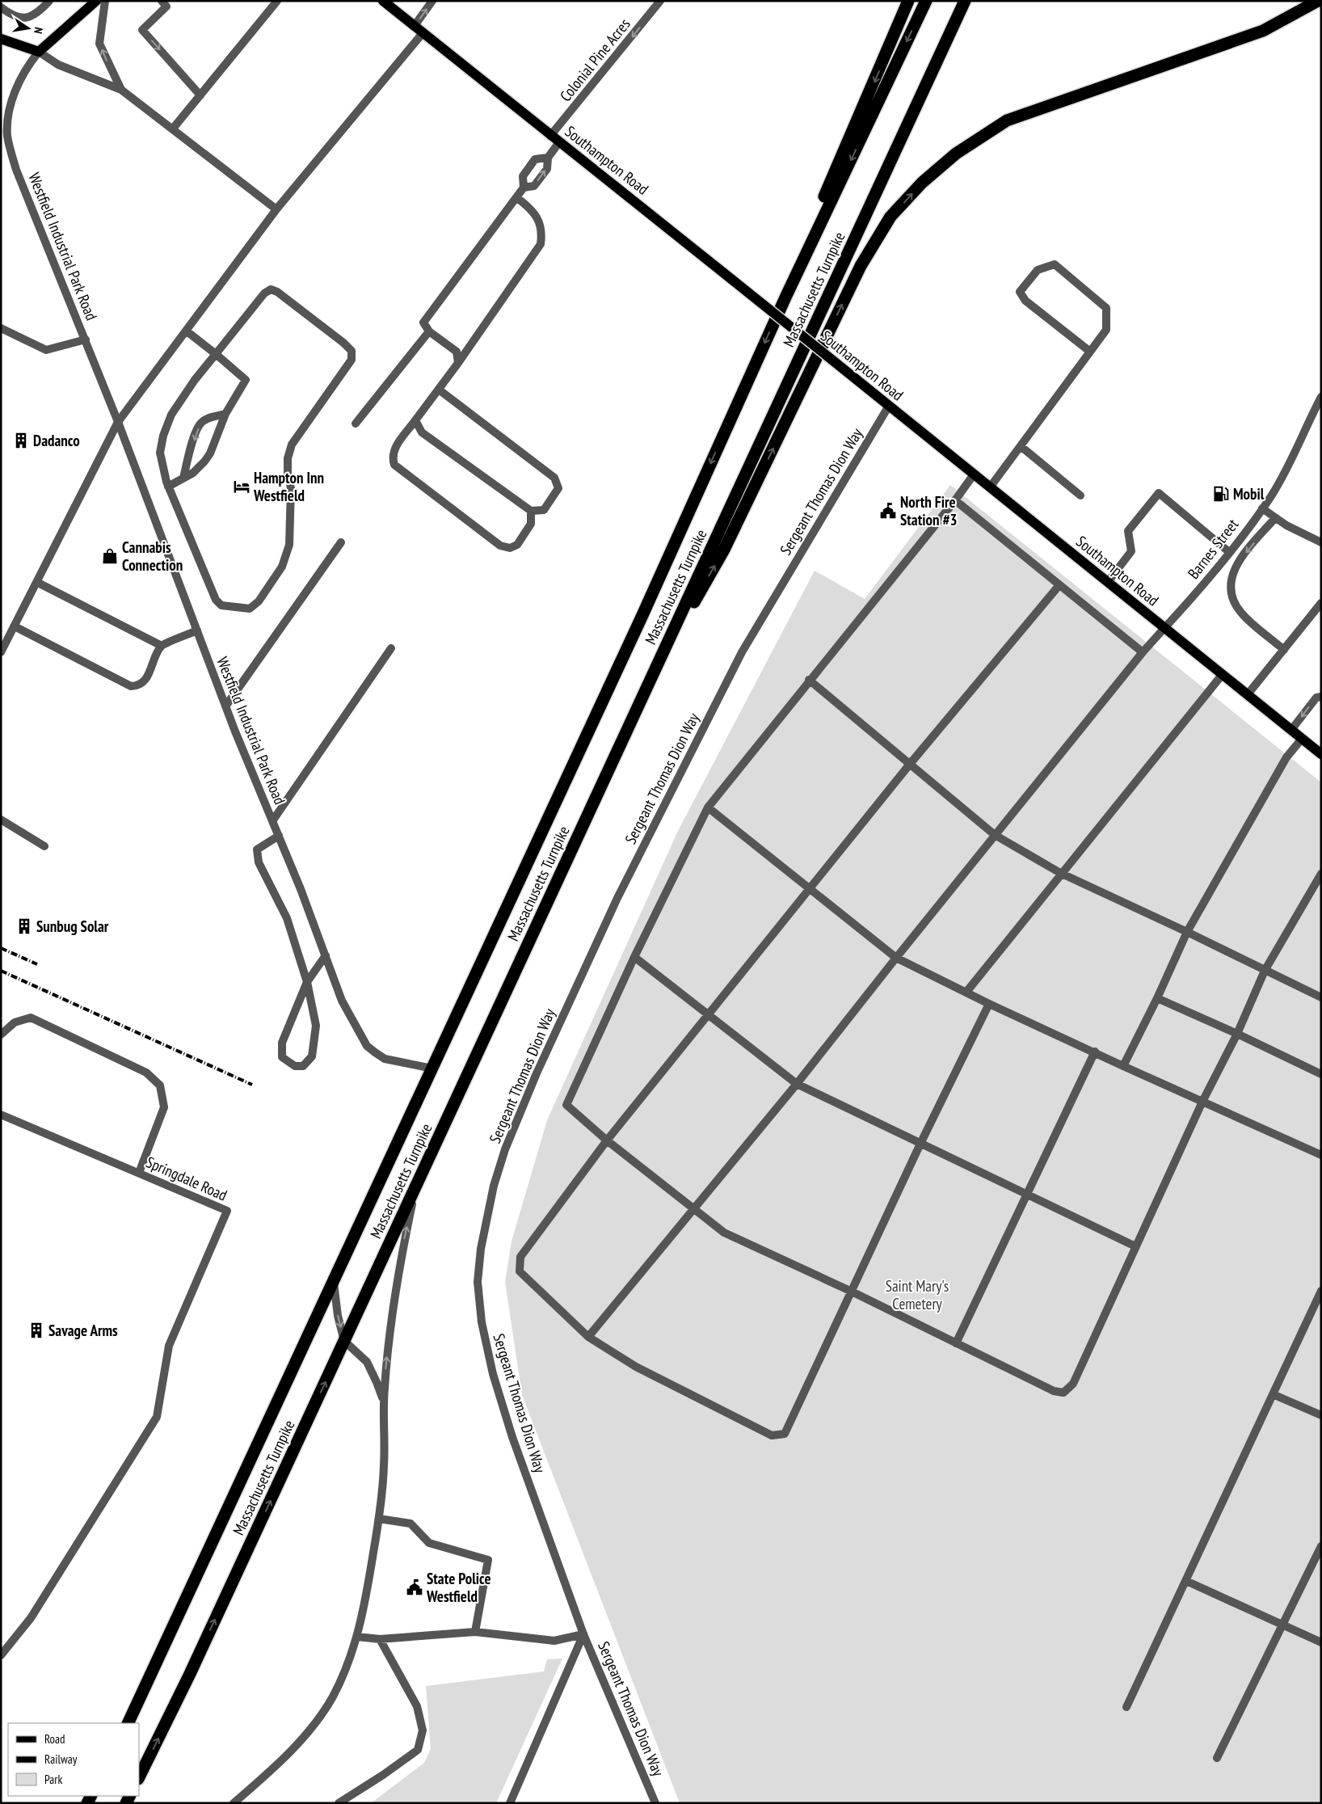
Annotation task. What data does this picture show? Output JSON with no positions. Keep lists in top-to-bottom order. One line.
{"streets":{"highway":["Massachusetts Turnpike"],"main road":["Southampton Road"],"street":["Colonial Pine Acres","Westfield Industrial Park Road","Sergeant Thomas Dion Way","Barnes Street","Springdale Road"]},"crossings":[["Colonial Pine Acres","Southampton Road"],["Southampton Road","Sergeant Thomas Dion Way"],["Southampton Road","Barnes Street"],["Westfield Industrial Park Road","Massachusetts Turnpike"]],"one_way":["Colonial Pine Acres"],"parks":["Saint Mary's Cemetery"],"places":{"building":["Dadanco","Sunbug Solar","Savage Arms"],"hotel":["Hampton Inn Westfield"],"fuel station":["Mobil"],"public building":["North Fire Station #3","State Police Westfield"],"shop":["Cannabis Connection"]},"legend":["Road","Railway","Park"],"north":"right"}
